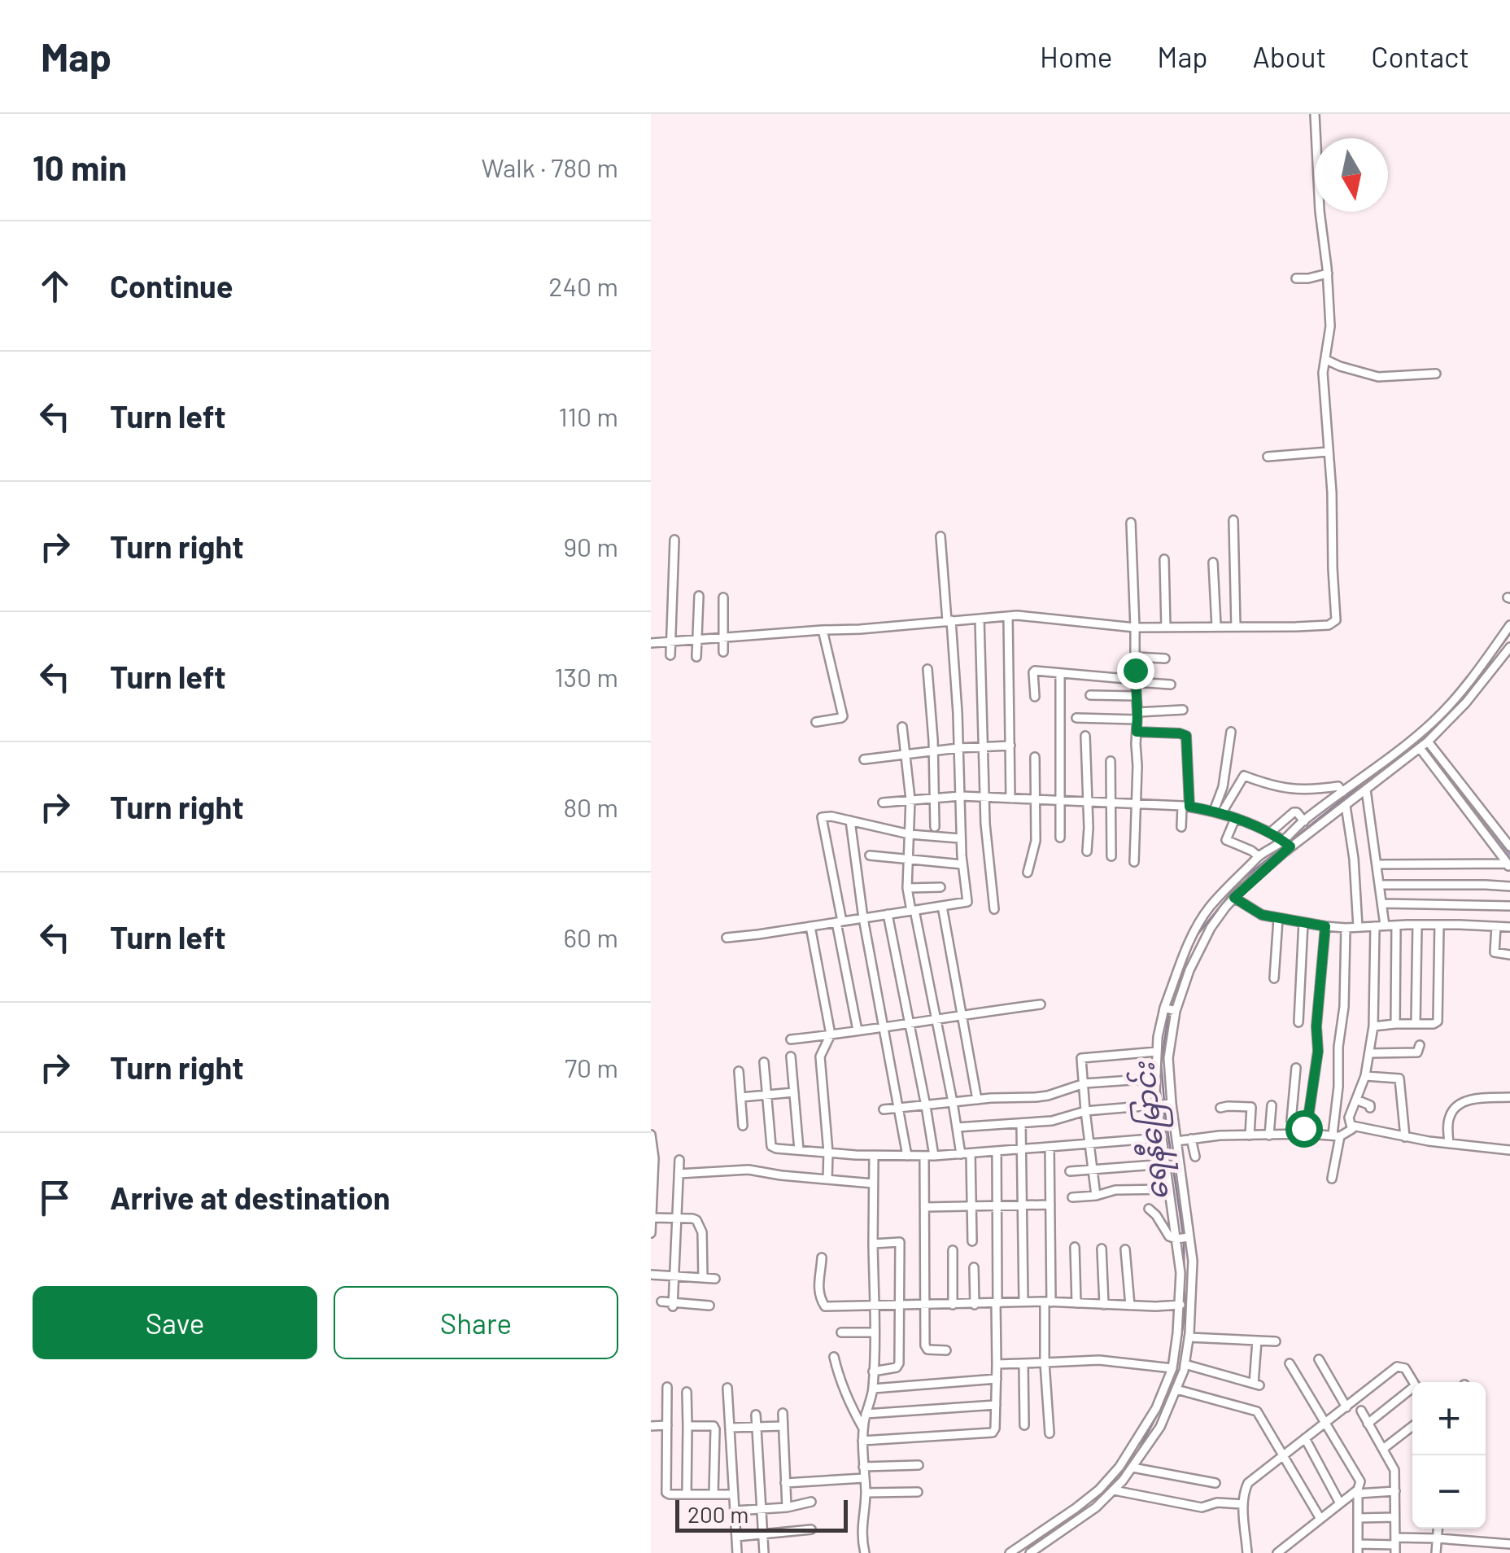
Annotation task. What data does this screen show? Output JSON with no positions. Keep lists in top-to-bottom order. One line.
{"water":["ရေနီမြောင်း"],"scale_bar":"200 m","north":"bottom","page":{"header":"Map","nav":["Home","Map","About","Contact"],"heading":["10 min","Walk · 780 m"],"list":[["Continue","240 m"],["Turn left","110 m"],["Turn right","90 m"],["Turn left","130 m"],["Turn right","80 m"],["Turn left","60 m"],["Turn right","70 m"],"Arrive at destination"],"buttons":["Save","Share"],"map_buttons":["+","−"],"scale":"200 m"}}
